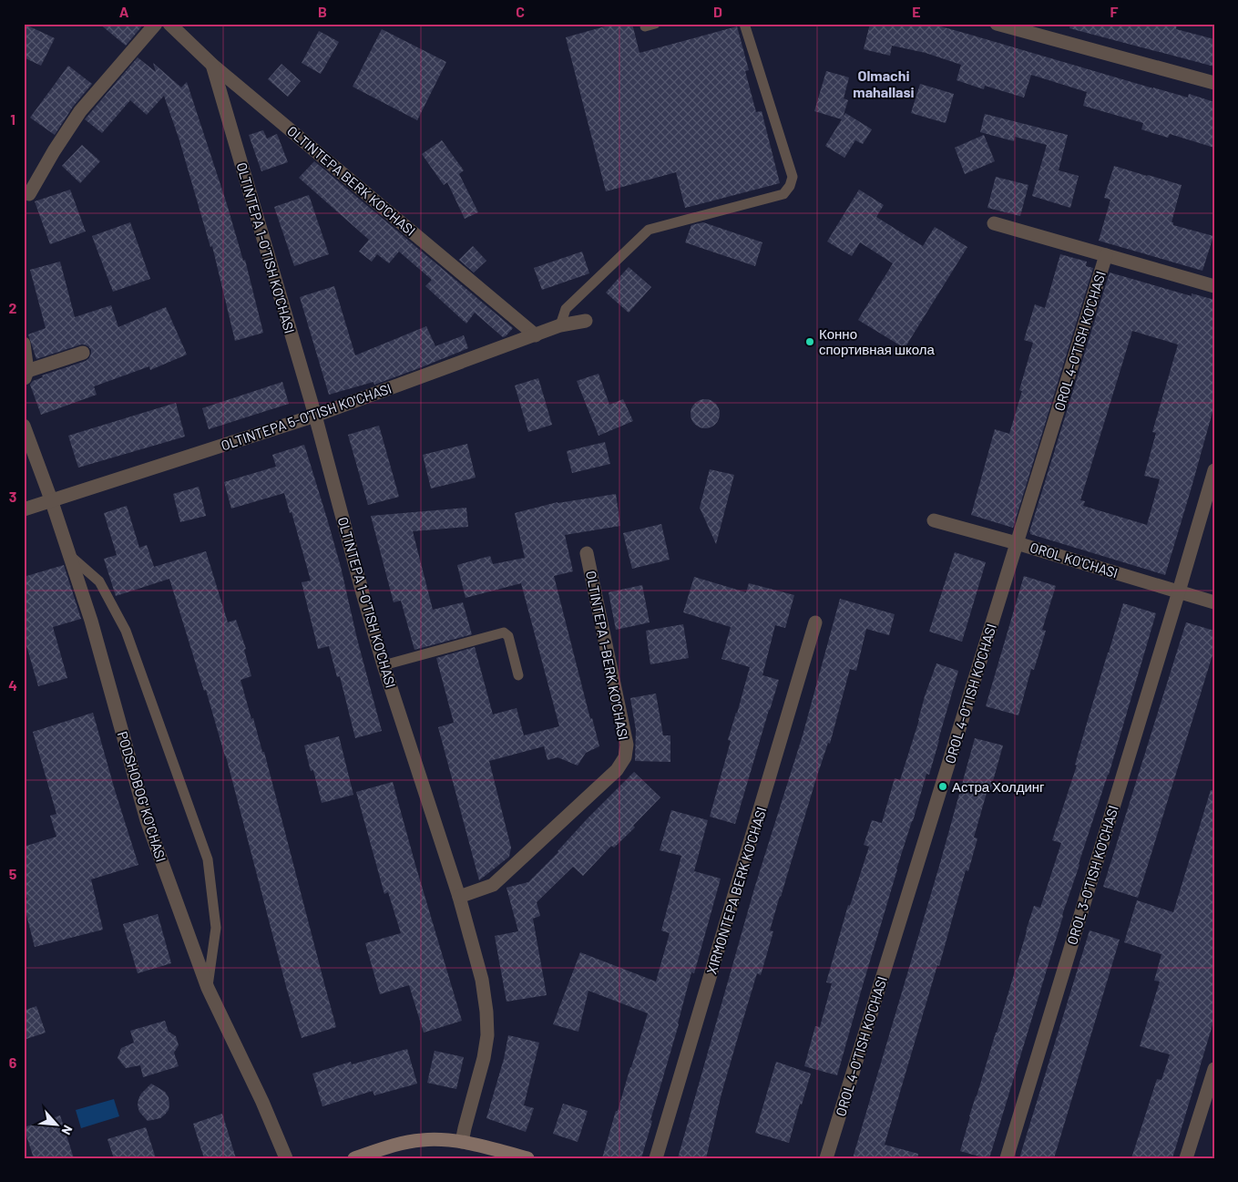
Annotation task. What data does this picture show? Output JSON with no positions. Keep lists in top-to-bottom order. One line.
{"streets":{"street":["OLTINTEPA BERK KO'CHASI","OLTINTEPA 1-O'TISH KO'CHASI","OROL 4-O'TISH KO'CHASI","OLTINTEPA 5-O'TISH KO'CHASI","OROL KO'CHASI","OLTINTEPA 1-BERK KO'CHASI","PODSHOBOG' KO'CHASI","OROL 3-O'TISH KO'CHASI","XIRMONTEPA BERK KO'CHASI"]},"crossings":[["OLTINTEPA BERK KO'CHASI","OLTINTEPA 1-O'TISH KO'CHASI"],["OLTINTEPA BERK KO'CHASI","OLTINTEPA 5-O'TISH KO'CHASI"],["OLTINTEPA 1-O'TISH KO'CHASI","OLTINTEPA 5-O'TISH KO'CHASI"],["OLTINTEPA 1-O'TISH KO'CHASI","OLTINTEPA 1-BERK KO'CHASI"],["OROL 4-O'TISH KO'CHASI","OROL KO'CHASI"],["OLTINTEPA 5-O'TISH KO'CHASI","PODSHOBOG' KO'CHASI"],["OROL KO'CHASI","OROL 3-O'TISH KO'CHASI"]],"districts":["Olmachi mahallasi"],"places":["Конно спортивная школа","Астра Холдинг"],"north":"bottom right","grid":{"columns":["A","B","C","D","E","F"],"rows":["1","2","3","4","5","6"]}}
